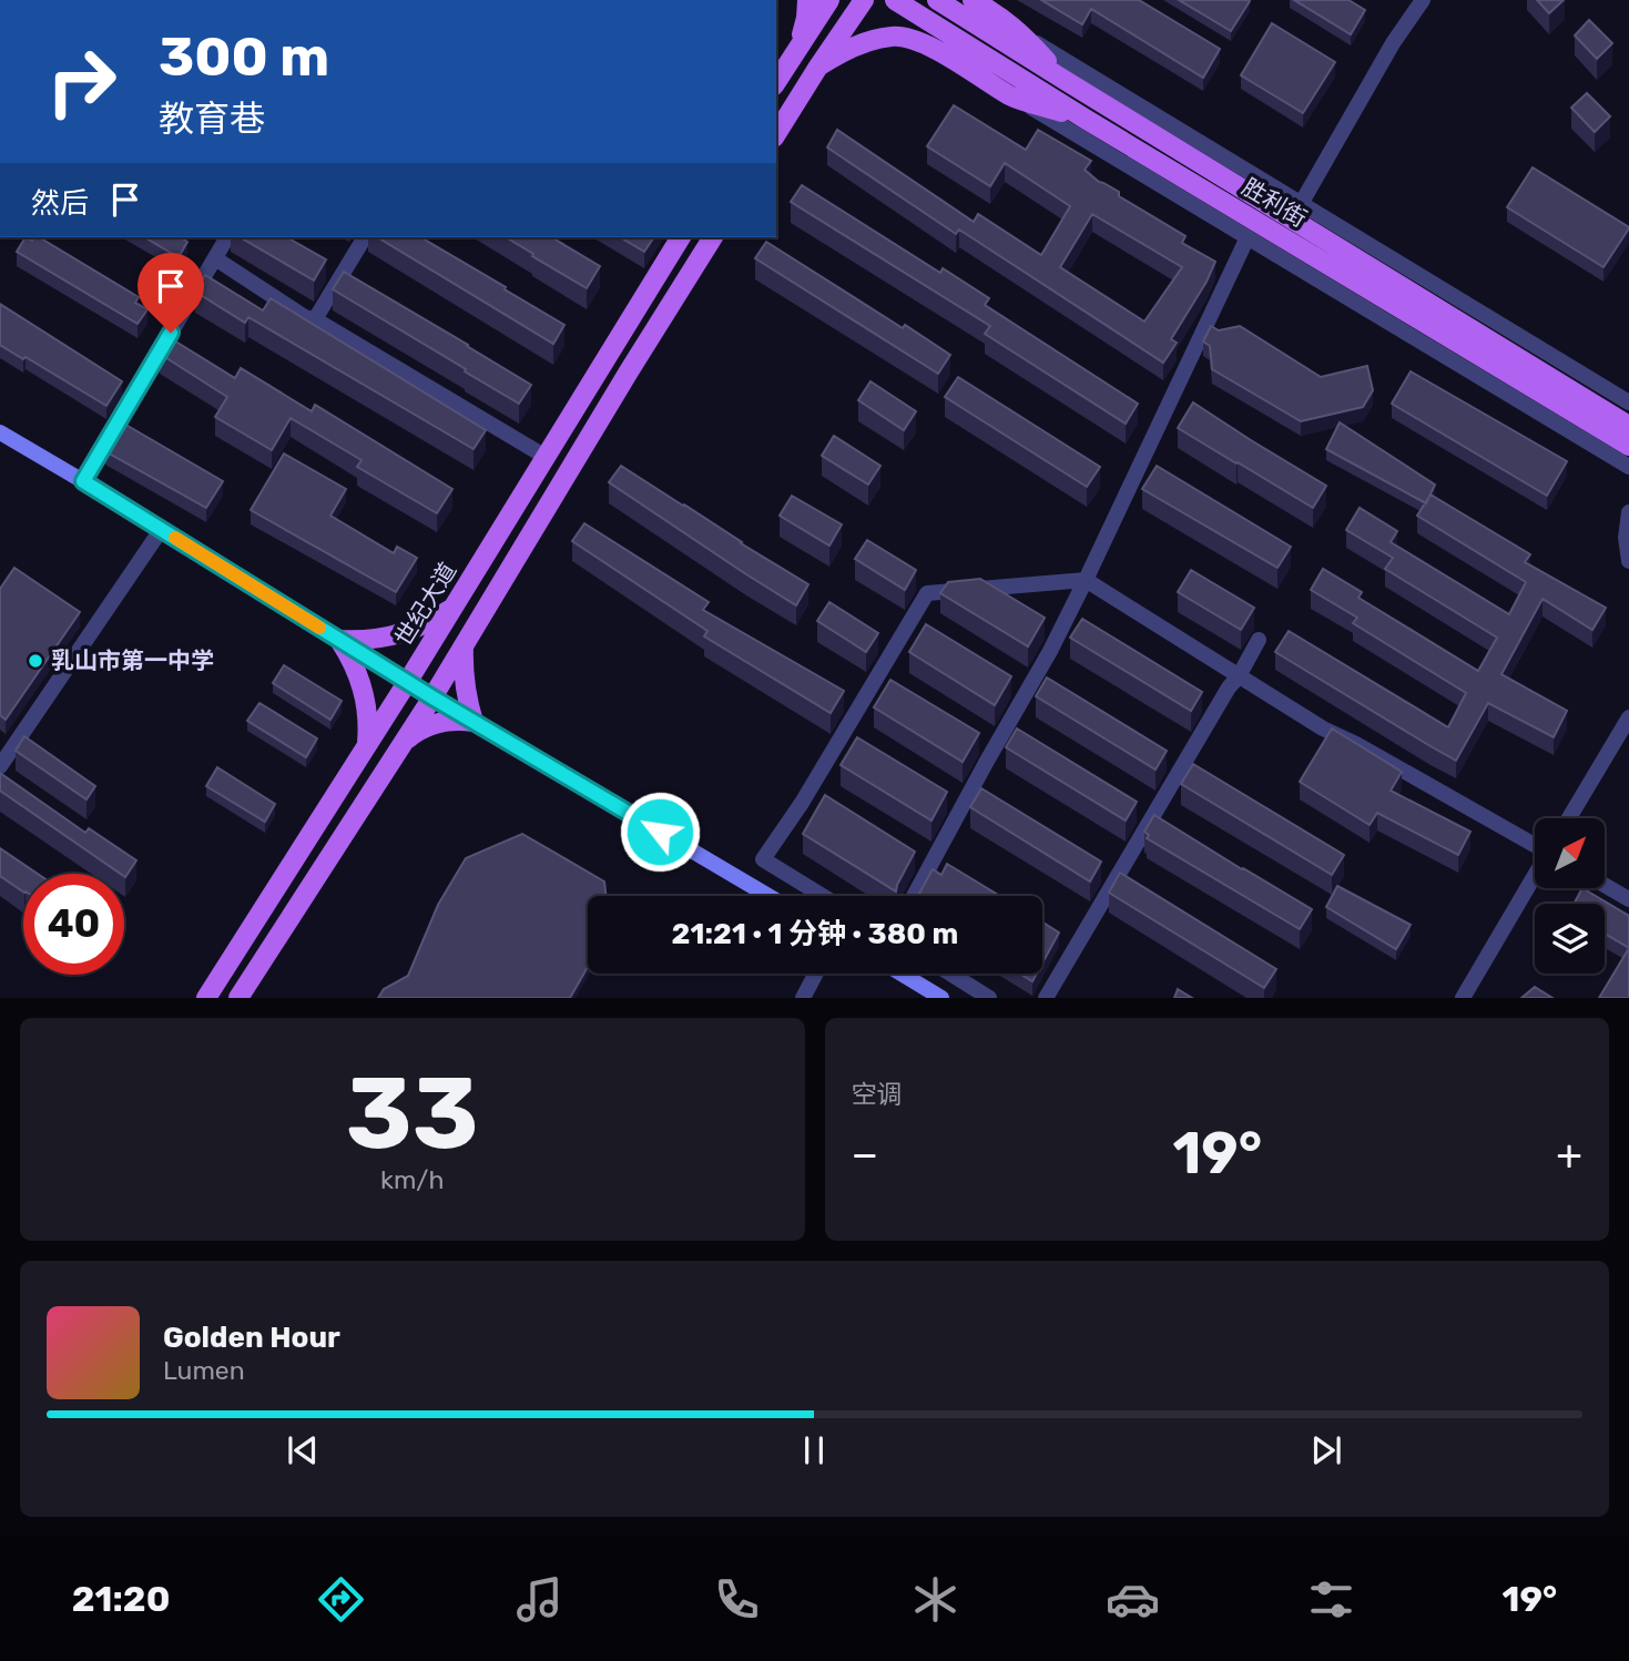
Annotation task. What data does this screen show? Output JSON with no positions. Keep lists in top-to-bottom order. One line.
{"streets":{"main road":["胜利街","世纪大道"]},"places":["乳山市第一中学"],"north":"top right","page":{"turn":["300 m","教育巷"],"then":"然后","limit":"40","trip":"21:21 · 1 分钟 · 380 m","tile":[["33","km/h"],"空调"],"heat":["−","19°","+"],"song":["Golden Hour","Lumen"],"tabs":["21:20","19°"]}}
